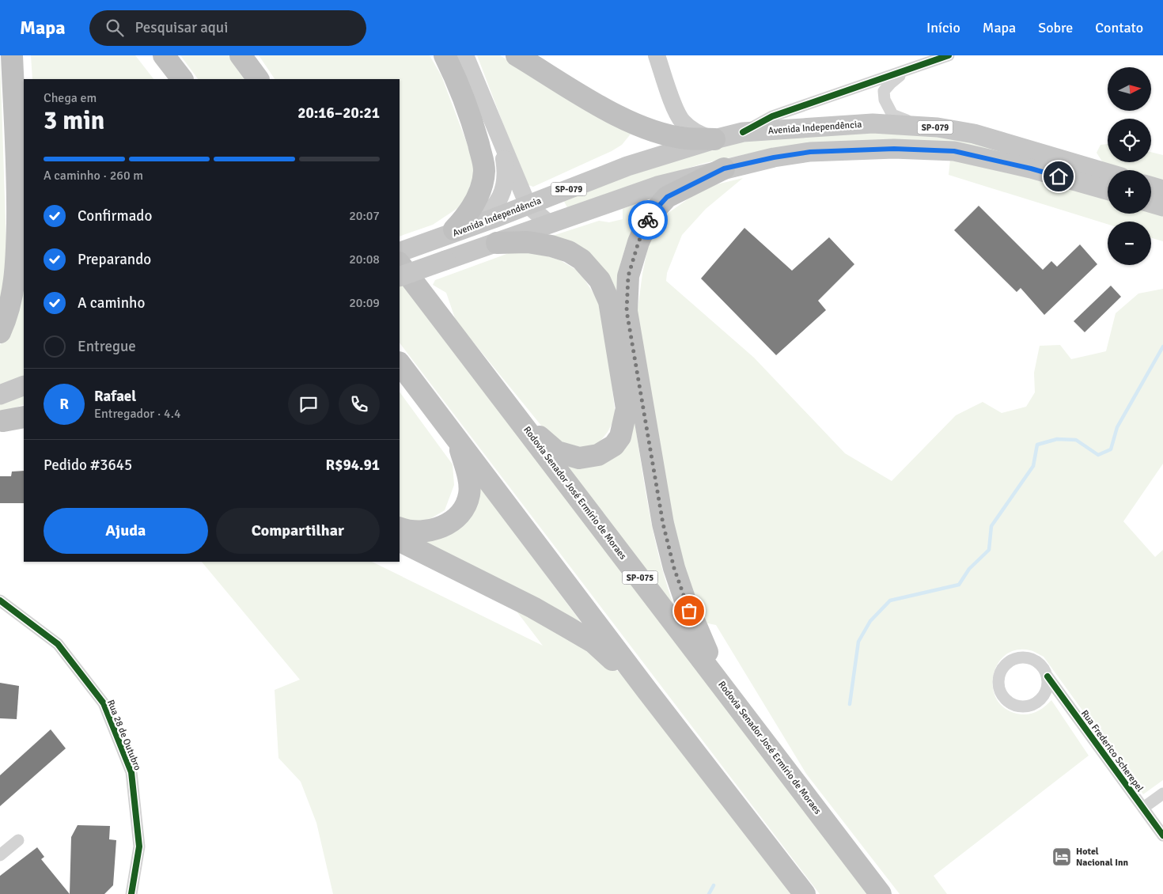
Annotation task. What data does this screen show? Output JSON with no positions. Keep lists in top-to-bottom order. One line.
{"streets":{"highway":["Rodovia Senador José Ermírio de Moraes","SP-075"],"main road":["Avenida Independência","SP-079"],"street":["Rua 28 de Outubro","Rua Frederico Scherepel"]},"crossings":[["Avenida Independência","SP-079"]],"places":{"hotel":["Hotel Nacional Inn"]},"north":"right","page":{"header":"Mapa","search":"Pesquisar aqui","nav":["Início","Mapa","Sobre","Contato"],"map_buttons":["+","−"],"heading":["3 min","Chega em","20:16–20:21"],"panel":["Rafael","Entregador · 4.4","Pedido #3645","R$94.91"],"bar":"A caminho · 260 m","list":[["Confirmado","20:07"],["Preparando","20:08"],["A caminho","20:09"],"Entregue"],"round":"R","buttons":["Ajuda","Compartilhar"]}}
